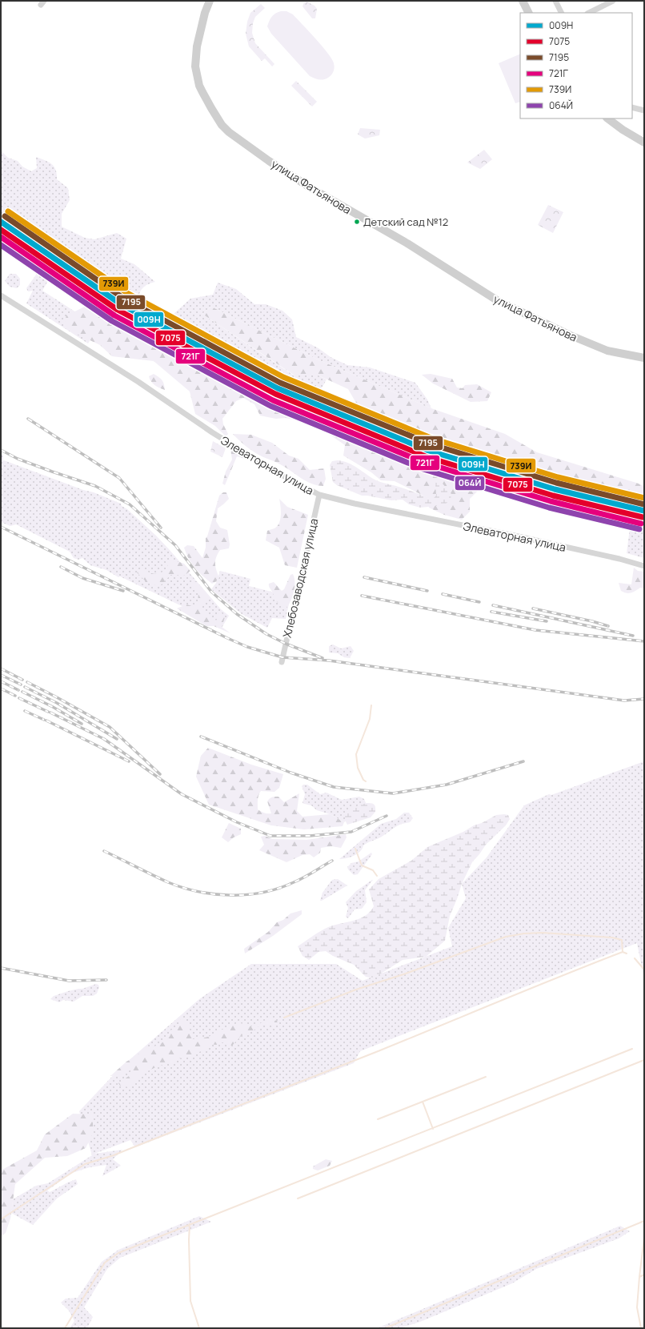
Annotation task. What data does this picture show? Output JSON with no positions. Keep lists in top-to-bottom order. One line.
{"streets":{"street":["улица Фатьянова","Элеваторная улица","Хлебозаводская улица"]},"crossings":[["Элеваторная улица","Хлебозаводская улица"]],"places":["Детский сад №12"],"lines":["transit line 739И","transit line 7195","transit line 009Н","transit line 7075","transit line 721Г","transit line 064Й"],"legend":["009Н","7075","7195","721Г","739И","064Й"]}
